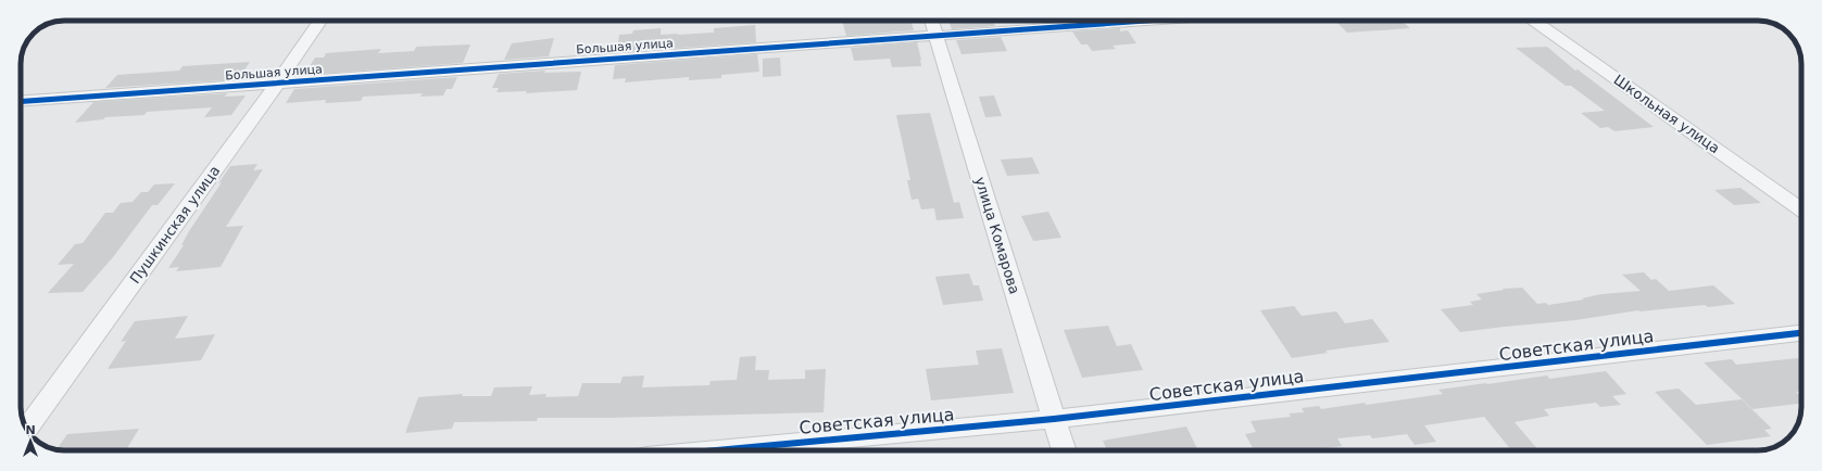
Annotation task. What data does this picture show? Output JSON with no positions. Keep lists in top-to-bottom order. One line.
{"streets":{"street":["Большая улица","Школьная улица","Пушкинская улица","улица Комарова","Советская улица"]},"crossings":[["Большая улица","Пушкинская улица"],["Большая улица","улица Комарова"],["улица Комарова","Советская улица"]],"north":"top"}
